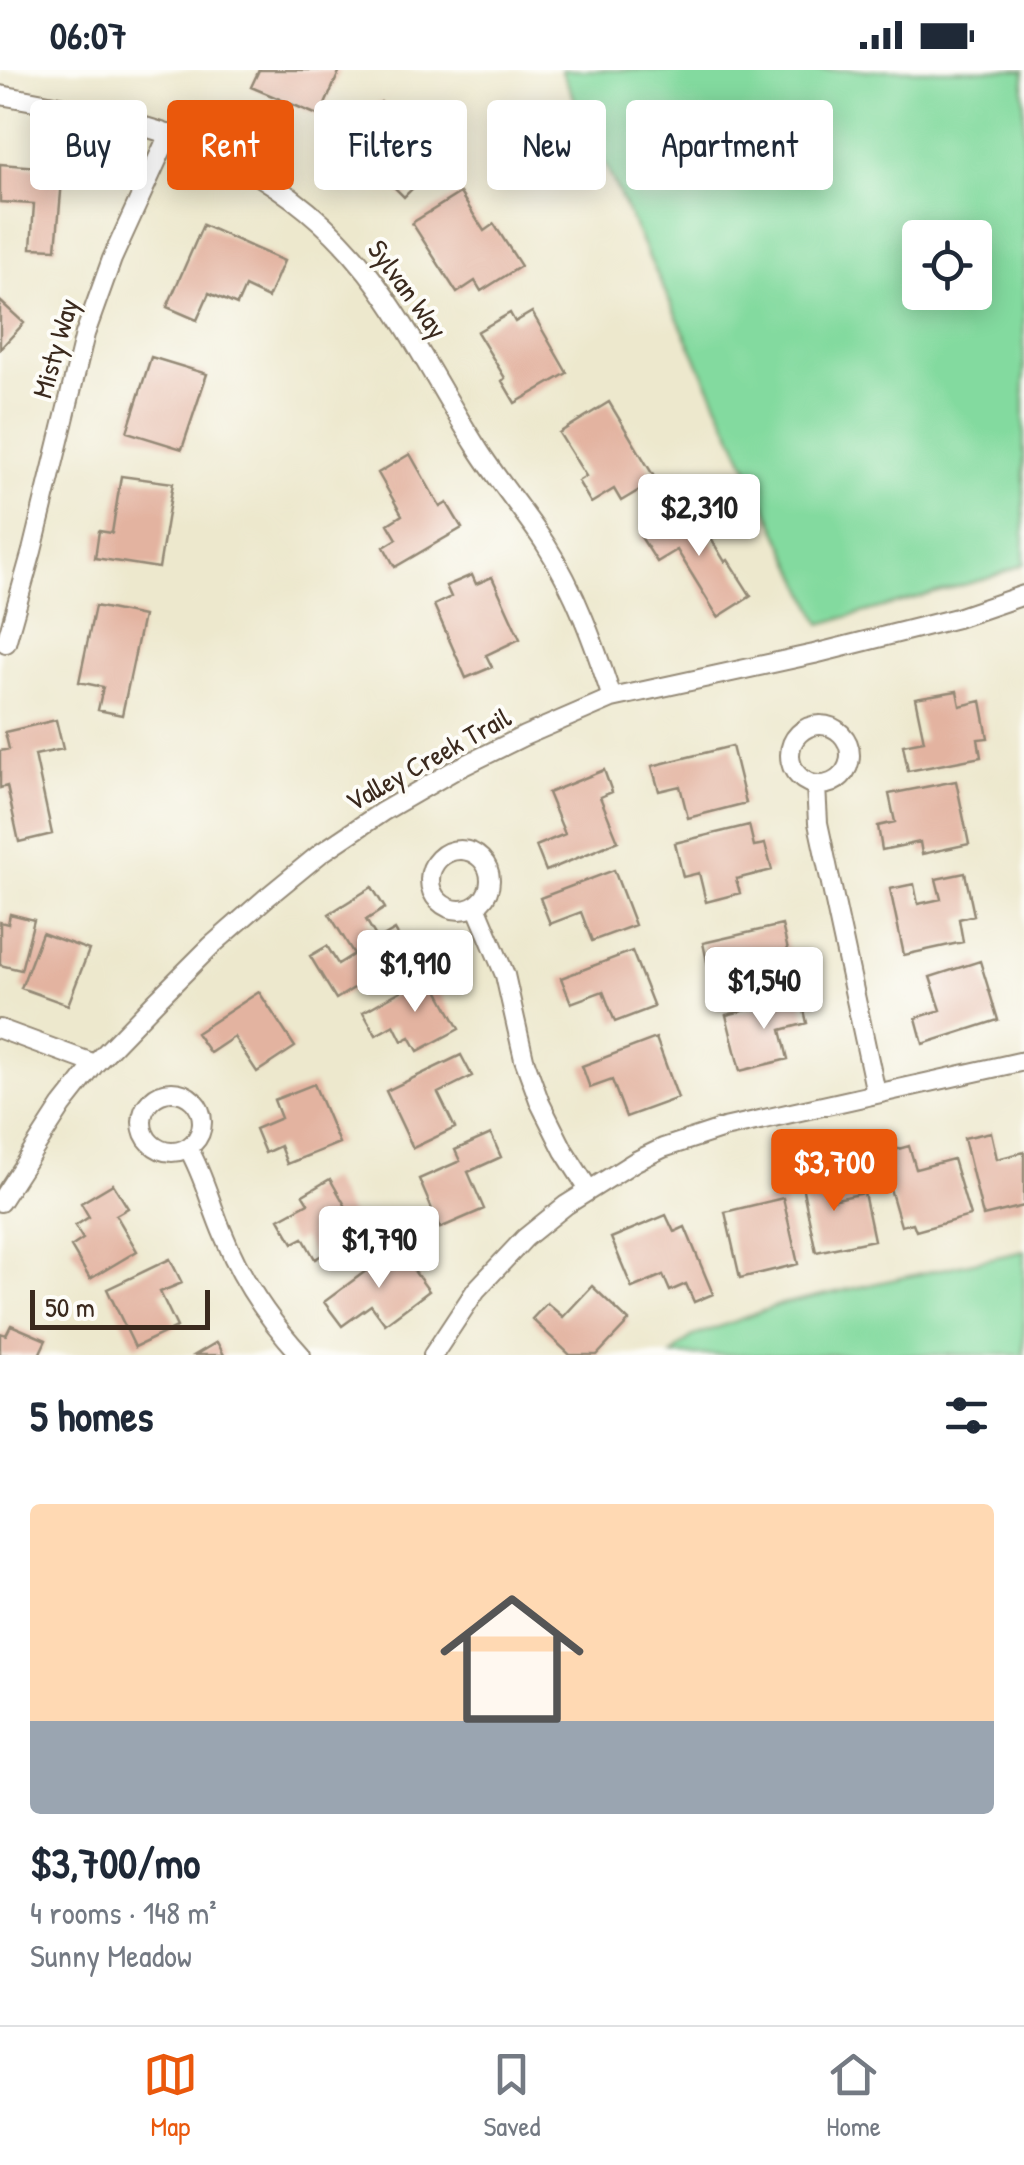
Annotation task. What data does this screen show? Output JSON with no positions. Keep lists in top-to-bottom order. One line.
{"streets":{"street":["Sylvan Way","Misty Way","Valley Creek Trail"]},"crossings":[["Sylvan Way","Valley Creek Trail"]],"scale_bar":"50 m","page":{"status":"06:07","chip":["Buy","Rent","Filters","New","Apartment"],"price":["$2,310","$1,910","$1,540","$3,700","$1,790"],"scale":"50 m","heading":"5 homes","list":[{"name":"$3,700/mo","note":"4 rooms · 148 m² · Sunny Meadow"}],"tabs":["Map","Saved","Home"]}}
